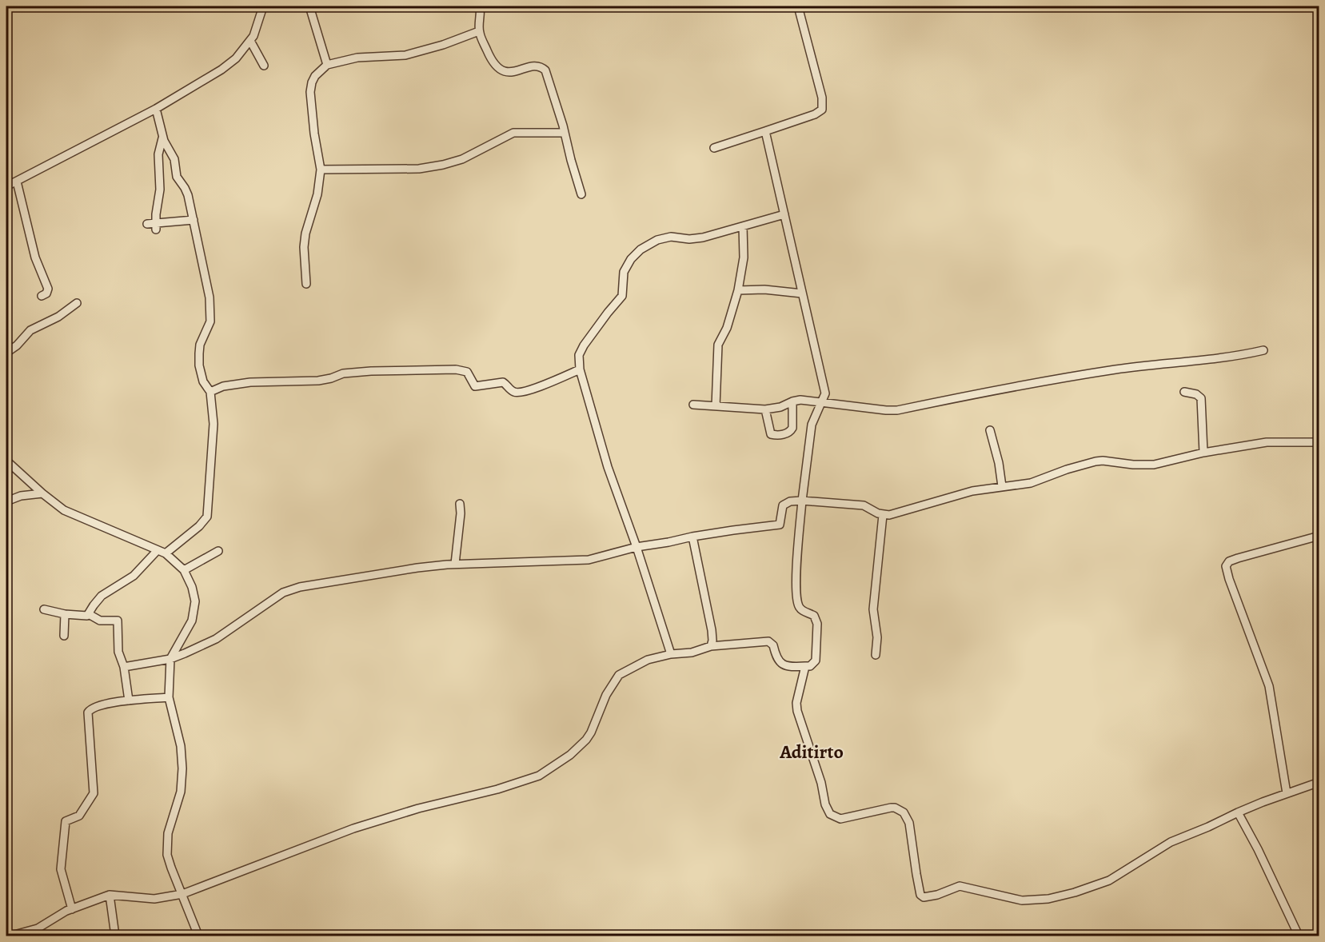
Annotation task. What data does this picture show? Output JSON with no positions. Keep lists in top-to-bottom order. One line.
{"districts":["Aditirto"]}
